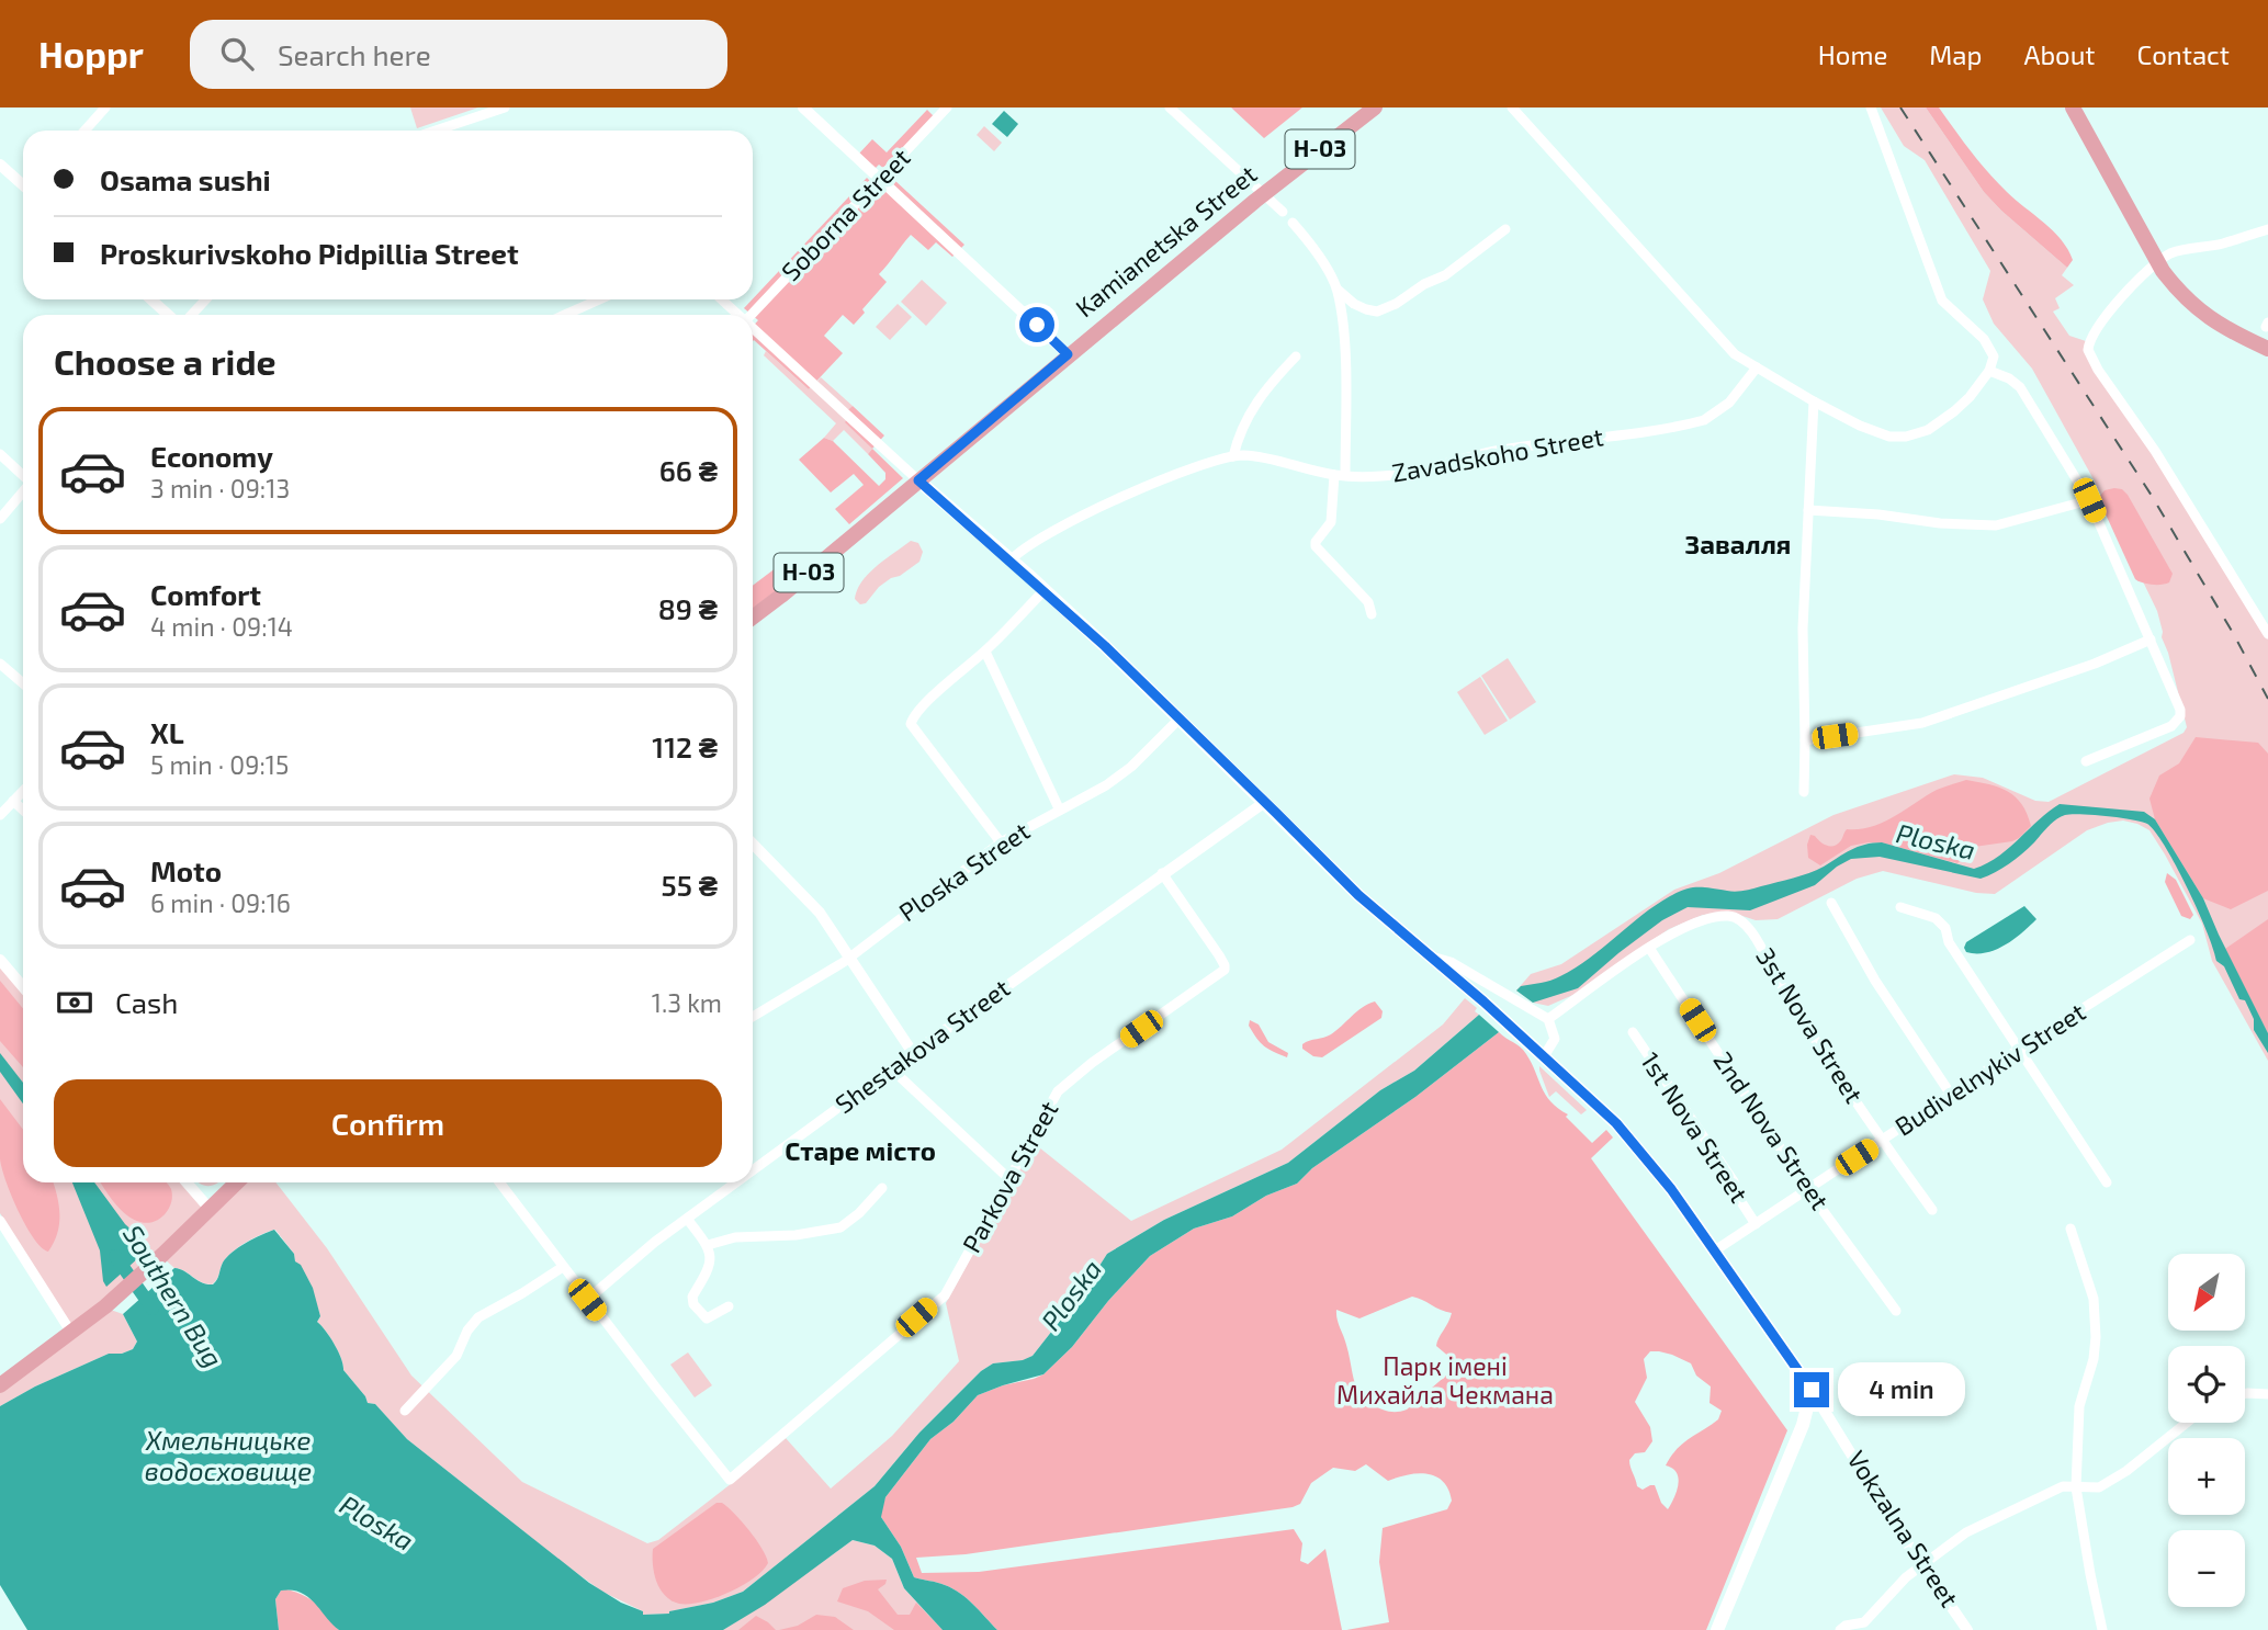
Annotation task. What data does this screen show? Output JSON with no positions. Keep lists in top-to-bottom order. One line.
{"streets":{"main road":["Н-03","Kamianetska Street"],"street":["Soborna Street","Zavadskoho Street","Ploska Street","3st Nova Street","Shestakova Street","Budivelnykiv Street","1st Nova Street","2nd Nova Street","Parkova Street","Vokzalna Street"]},"crossings":[["3st Nova Street","Budivelnykiv Street"],["3st Nova Street","2nd Nova Street"],["Shestakova Street","Parkova Street"],["Budivelnykiv Street","1st Nova Street"],["Budivelnykiv Street","2nd Nova Street"]],"districts":["Завалля","Старе місто"],"water":["Ploska","Southern Bug","Хмельницьке водосховище"],"parks":["Парк імені Михайла Чекмана"],"north":"bottom left","page":{"header":"Hoppr","search":"Search here","nav":["Home","Map","About","Contact"],"banner":["Osama sushi","Proskurivskoho Pidpillia Street"],"heading":"Choose a ride","list":[{"name":"Economy","note":"3 min · 09:13","value":"66 ₴"},{"name":"Comfort","note":"4 min · 09:14","value":"89 ₴"},{"name":"XL","note":"5 min · 09:15","value":"112 ₴"},{"name":"Moto","note":"6 min · 09:16","value":"55 ₴"}],"pay":["Cash","1.3 km"],"buttons":"Confirm","map_buttons":["+","−"],"bubble":"4 min"}}
